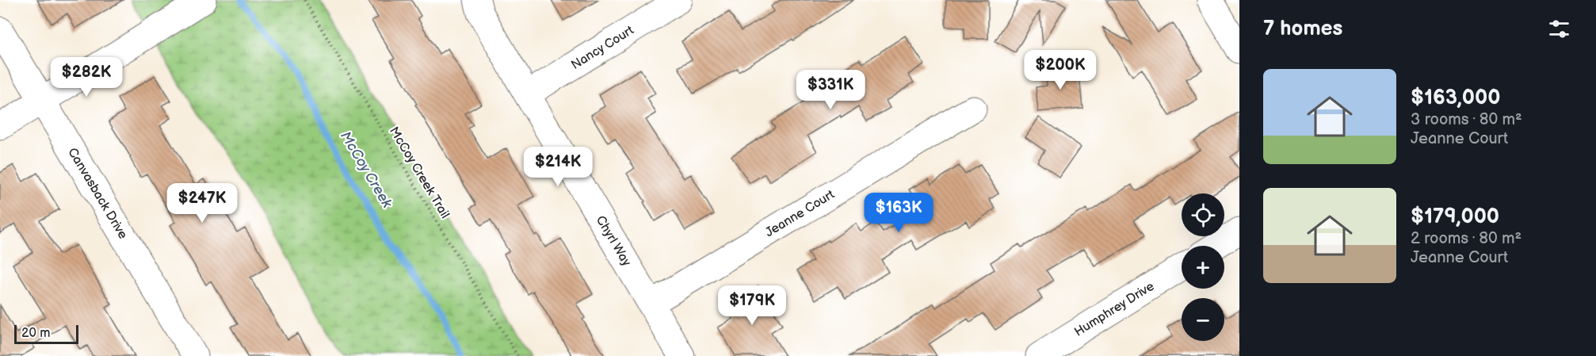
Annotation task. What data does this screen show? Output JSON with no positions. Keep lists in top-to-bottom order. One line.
{"streets":{"street":["Nancy Court","Canvasback Drive","Jeanne Court","Chyrl Way","Humphrey Drive"],"path":["McCoy Creek Trail"]},"crossings":[["Nancy Court","Chyrl Way"],["Jeanne Court","Chyrl Way"]],"water":["McCoy Creek"],"scale_bar":"20 m","page":{"heading":"7 homes","price":["$200K","$282K","$331K","$214K","$247K","$163K","$179K"],"list":[{"name":"$163,000","note":"3 rooms · 80 m² · Jeanne Court"},{"name":"$179,000","note":"2 rooms · 80 m² · Jeanne Court"}],"map_buttons":["+","−"],"scale":"20 m"}}
